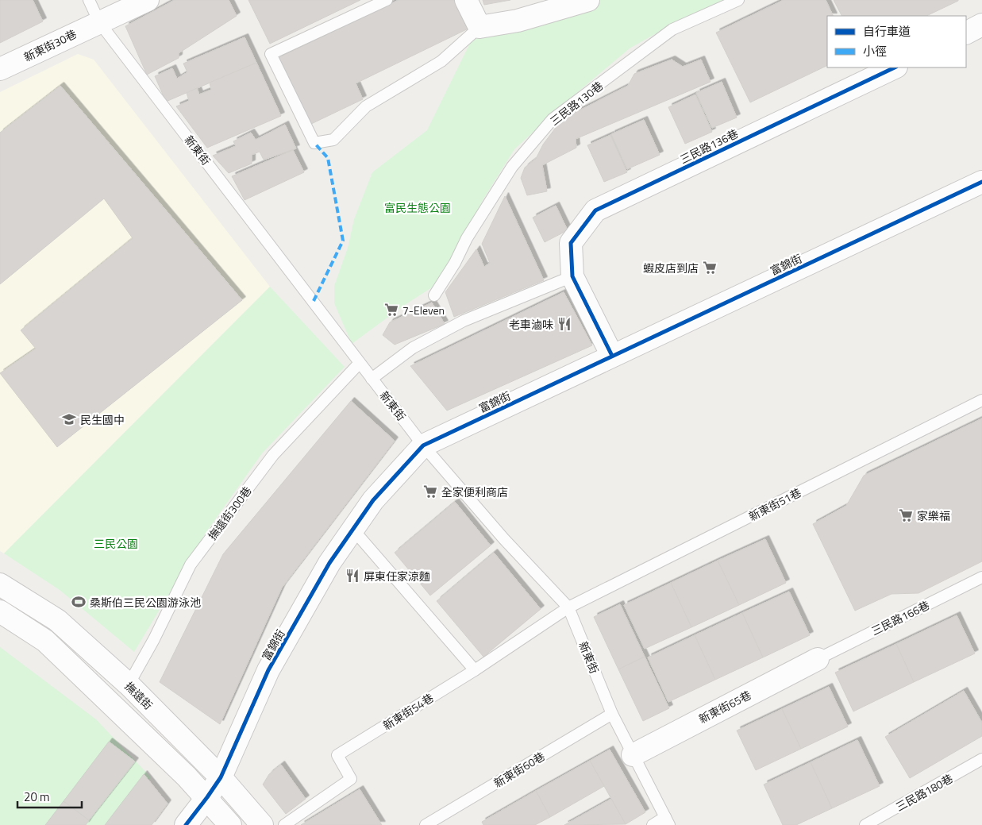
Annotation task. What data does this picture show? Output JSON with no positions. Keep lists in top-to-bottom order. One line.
{"streets":{"street":["新東街30巷","三民路136巷","富錦街","撫遠街","新東街65巷"],"lane":["三民路130巷","新東街","新東街51巷","撫遠街300巷","三民路166巷","新東街54巷","新東街60巷","三民路180巷"]},"crossings":[["新東街30巷","新東街"],["新東街","富錦街"],["新東街","新東街51巷"],["新東街","撫遠街300巷"],["新東街","新東街65巷"],["新東街","新東街54巷"],["新東街","新東街60巷"],["富錦街","撫遠街"],["新東街51巷","新東街54巷"],["撫遠街300巷","撫遠街"],["三民路166巷","新東街65巷"]],"parks":["富民生態公園","三民公園"],"places":{"supermarket":["蝦皮店到店","7-Eleven","全家便利商店","家樂福"],"restaurant":["老車滷味","屏東任家涼麵"],"school or university":["民生國中"],"sports":["桑斯伯三民公園游泳池"]},"legend":["自行車道","小徑"],"scale_bar":"20 m"}
